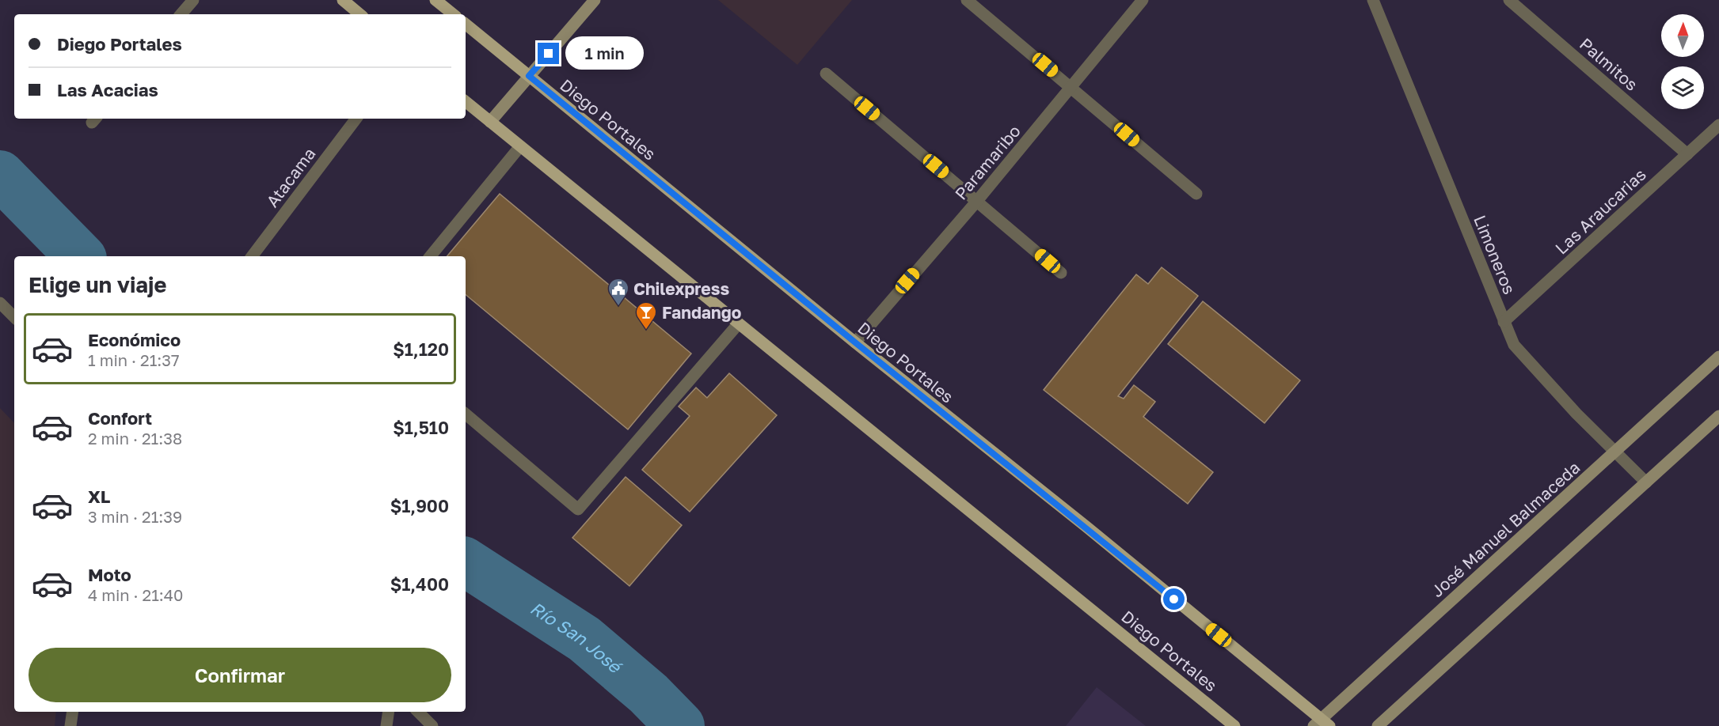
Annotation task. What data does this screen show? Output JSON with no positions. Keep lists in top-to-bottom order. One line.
{"streets":{"main road":["Diego Portales","José Manuel Balmaceda"],"street":["Palmitos","Paramaribo","Atacama","Las Araucarias","Limoneros"]},"crossings":[["Palmitos","Las Araucarias"],["Diego Portales","Paramaribo"],["Diego Portales","José Manuel Balmaceda"],["Las Araucarias","Limoneros"],["Limoneros","José Manuel Balmaceda"]],"water":["Río San José"],"places":{"public building":["Chilexpress"],"bar":["Fandango"]},"north":"top","page":{"banner":["Diego Portales","Las Acacias"],"bubble":"1 min","heading":"Elige un viaje","list":[{"name":"Económico","note":"1 min · 21:37","value":"$1,120"},{"name":"Confort","note":"2 min · 21:38","value":"$1,510"},{"name":"XL","note":"3 min · 21:39","value":"$1,900"},{"name":"Moto","note":"4 min · 21:40","value":"$1,400"}],"buttons":"Confirmar"}}
